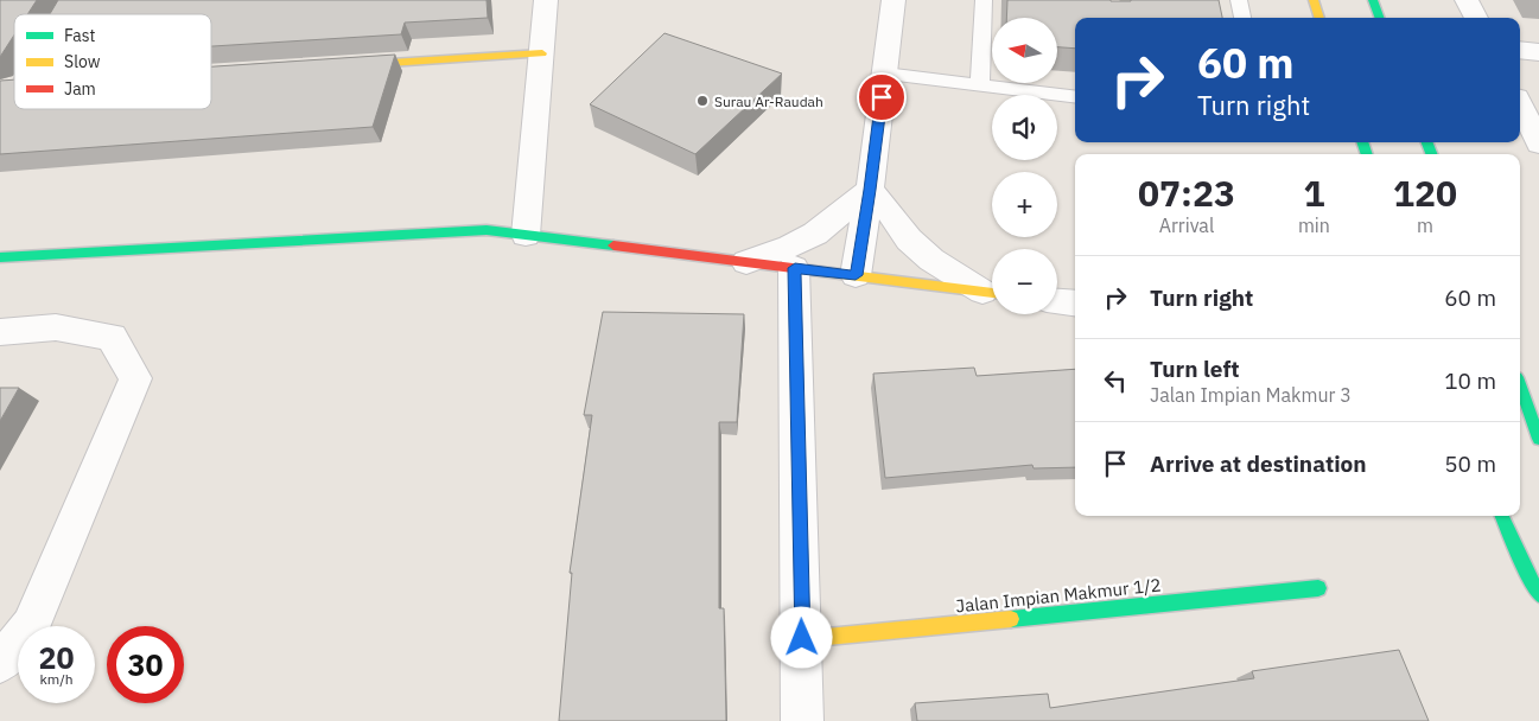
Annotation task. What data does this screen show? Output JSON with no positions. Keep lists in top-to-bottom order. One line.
{"streets":{"street":["Jalan Impian Makmur 1/2"]},"places":["Surau Ar-Raudah"],"legend":["Fast","Slow","Jam"],"north":"left","page":{"map_buttons":["+","−"],"turn":["60 m","Turn right"],"eta":["07:23","Arrival","1","min","120","m"],"list":[{"name":"Turn right","value":"60 m"},{"name":"Turn left","note":"Jalan Impian Makmur 3","value":"10 m"},{"name":"Arrive at destination","value":"50 m"}],"speed":"20 km/h","limit":"30"}}
